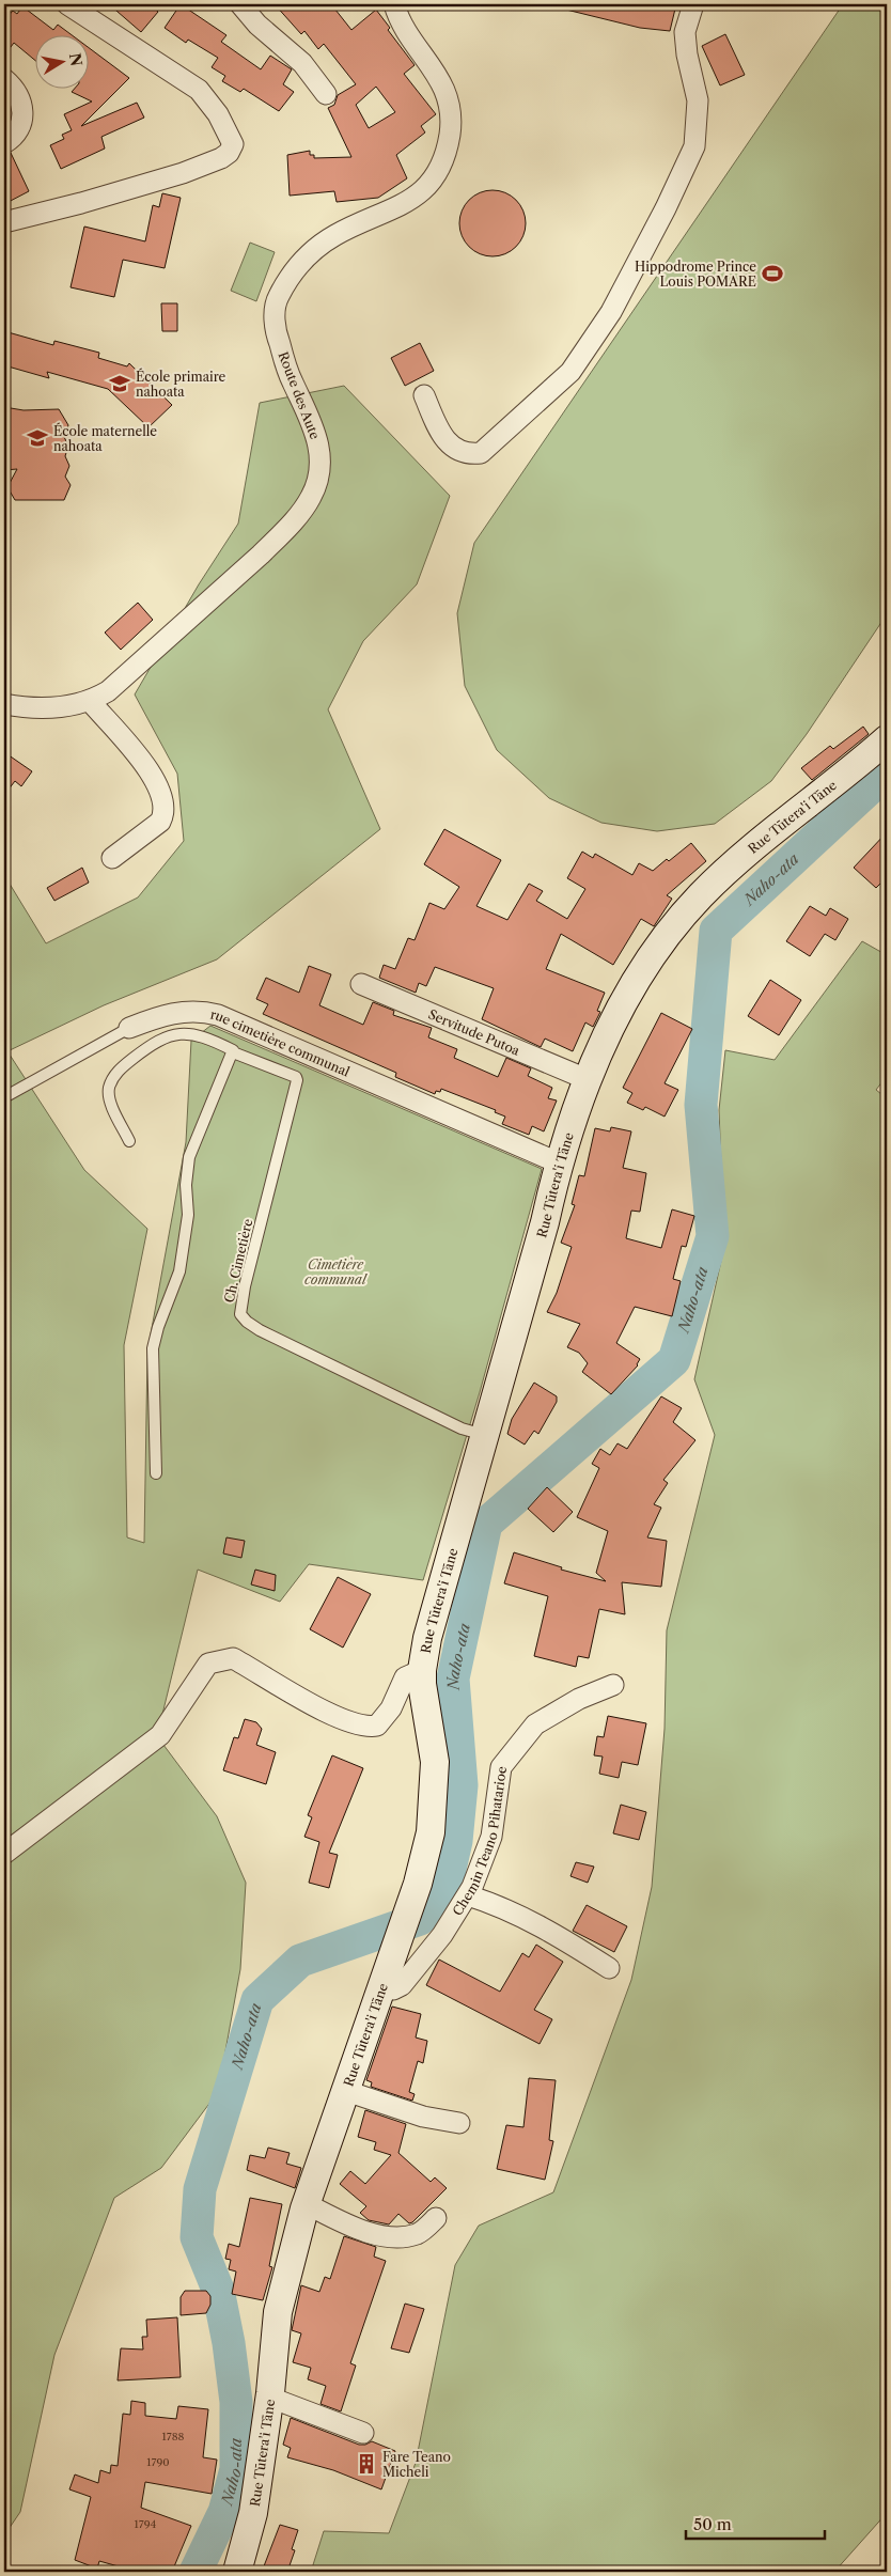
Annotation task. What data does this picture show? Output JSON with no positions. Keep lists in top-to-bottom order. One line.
{"streets":{"street":["Route des Aute","Rue Tūtera'i Tāne","Servitude Putoa","rue cimetière communal","Chemin Teano Pihatarioe"],"lane":["Ch. Cimetière"]},"crossings":[["Rue Tūtera'i Tāne","Servitude Putoa"],["Rue Tūtera'i Tāne","rue cimetière communal"],["Rue Tūtera'i Tāne","Ch. Cimetière"],["Rue Tūtera'i Tāne","Chemin Teano Pihatarioe"]],"water":["Naho-ata"],"parks":["Cimetière communal"],"places":{"sports":["Hippodrome Prince Louis POMARE"],"school or university":["École primaire nahoata","École maternelle nahoata"],"building":["Fare Teano Micheli"]},"house_numbers":["1788","1790","1794"],"scale_bar":"50 m","north":"right"}
